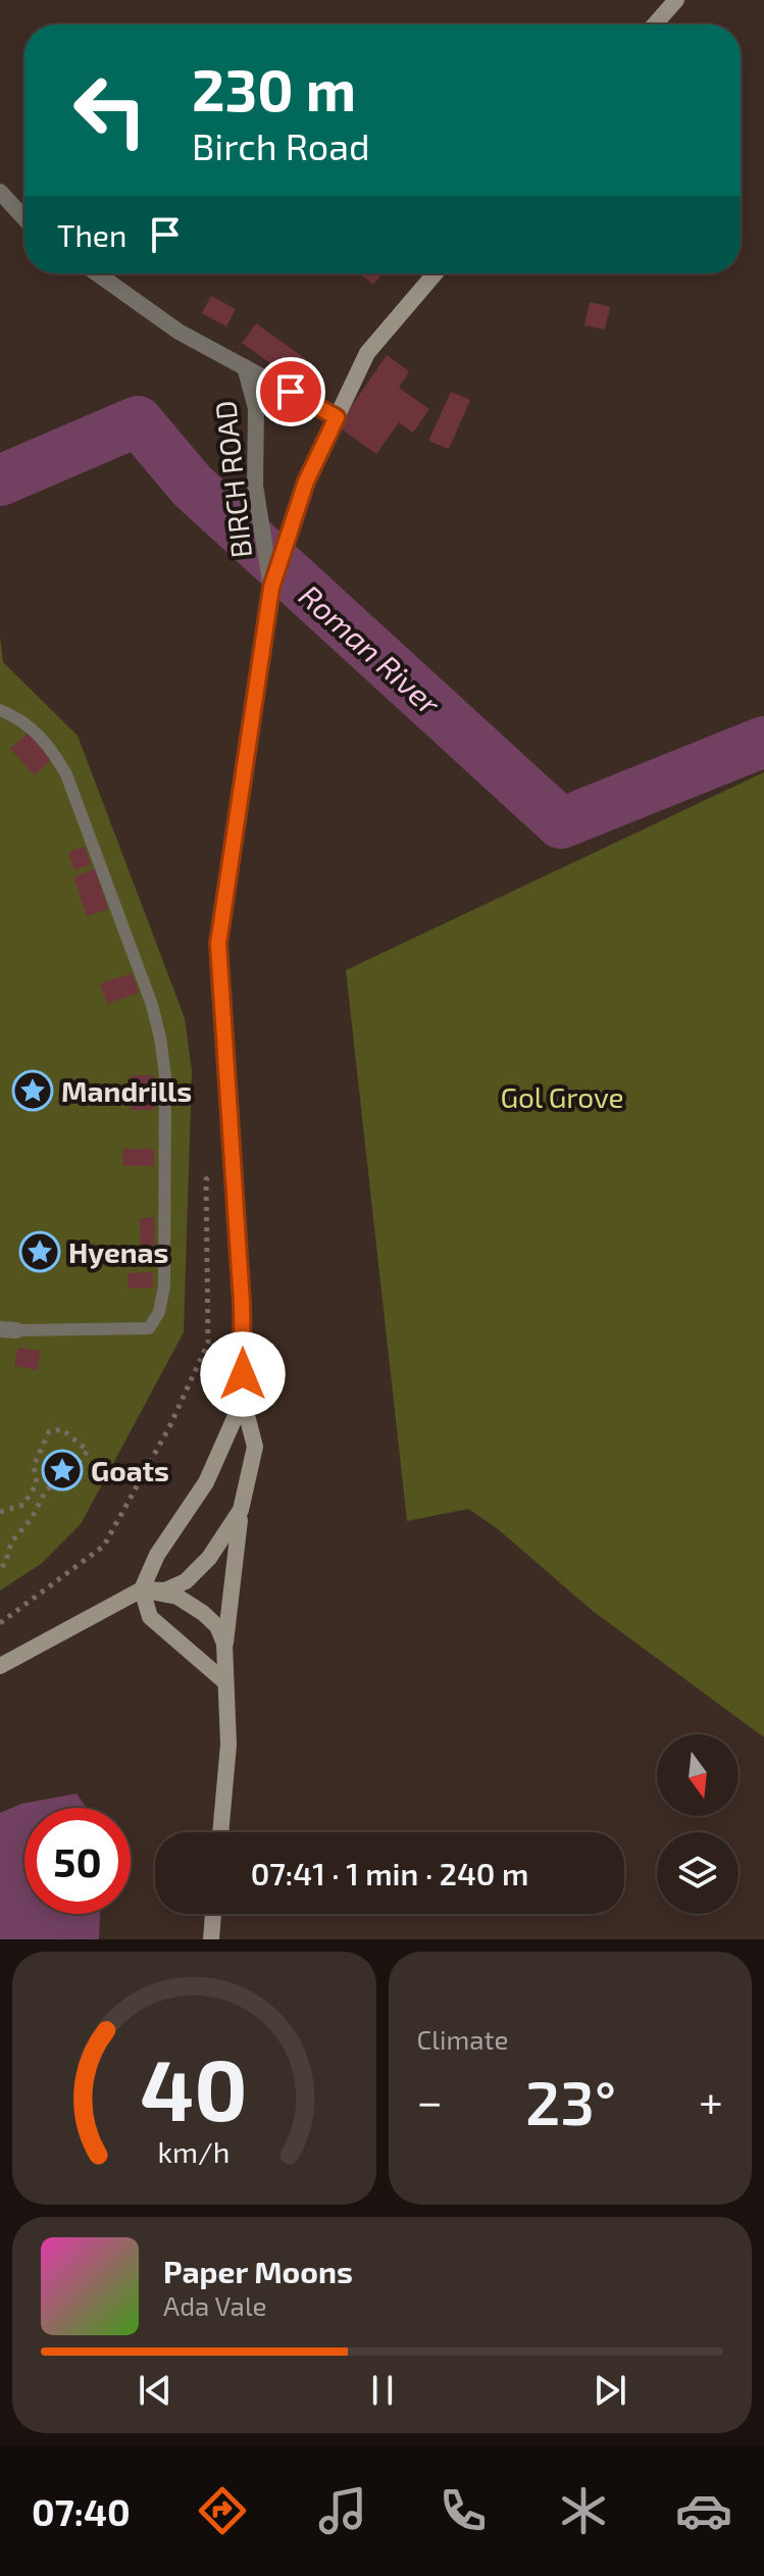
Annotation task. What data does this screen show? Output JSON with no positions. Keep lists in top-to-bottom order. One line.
{"streets":{"street":["BIRCH ROAD"]},"water":["Roman River"],"parks":["Gol Grove"],"places":{"place":["Mandrills","Hyenas","Goats"]},"north":"bottom","page":{"turn":["230 m","Birch Road"],"then":"Then","limit":"50","trip":"07:41 · 1 min · 240 m","tile":"Climate","heat":["−","23°","+"],"song":["Paper Moons","Ada Vale"],"tabs":"07:40","gauge":["40","km/h"]}}
